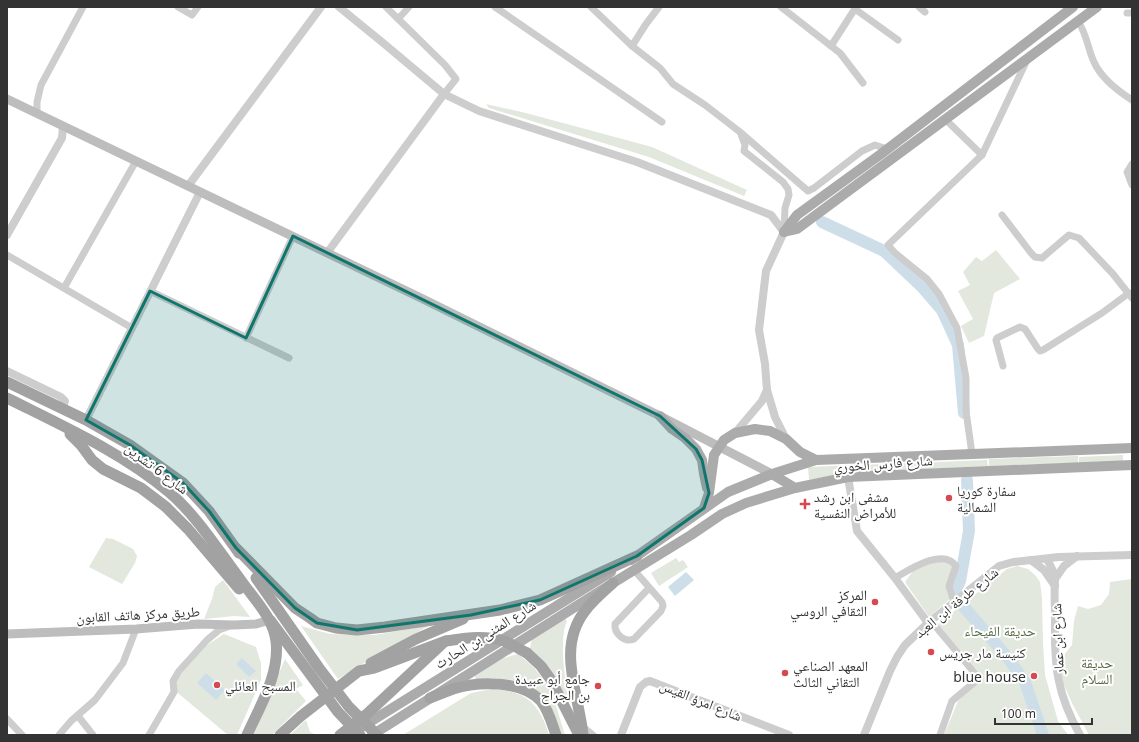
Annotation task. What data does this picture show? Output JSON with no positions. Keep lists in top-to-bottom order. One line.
{"streets":{"highway":["شارع 6 تشرين"],"main road":["شارع فارس الخوري","طريق مركز هاتف القابون","شارع المثنى بن الحارث"],"street":["شارع طرفة ابن العبد","شارع ابن عمار","شارع امرؤ القيس"]},"crossings":[["شارع فارس الخوري","شارع المثنى بن الحارث"],["شارع 6 تشرين","طريق مركز هاتف القابون"],["شارع طرفة ابن العبد","شارع ابن عمار"]],"parks":["حديقة الفيحاء","حديقة السلام"],"places":{"other":["سفارة كوريا الشمالية","المركز الثقافي الروسي","كنيسة مار جريس","المعهد الصناعي التقاني الثالث","blue house","المسبح العائلي","جامع أبو عبيدة بن الجراح"],"health":["مشفى ابن رشد للأمراض النفسية"]},"scale_bar":"100 m"}
